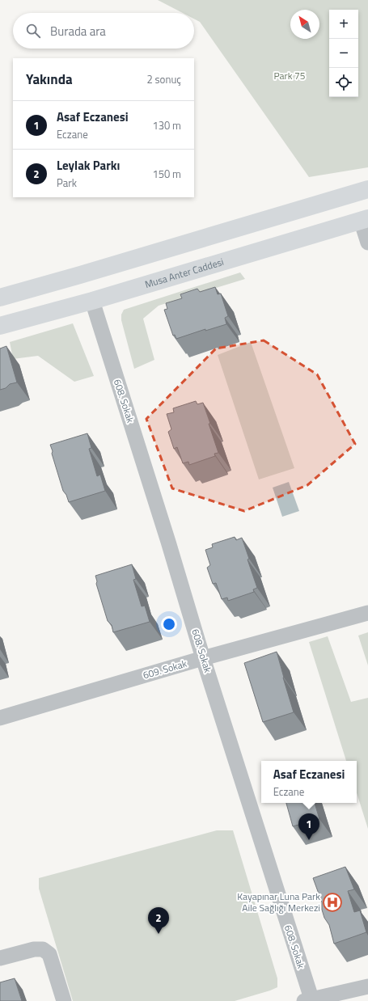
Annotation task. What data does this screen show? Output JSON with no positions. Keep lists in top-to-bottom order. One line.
{"streets":{"main road":["Musa Anter Caddesi"],"street":["608. Sokak","609. Sokak"]},"crossings":[["Musa Anter Caddesi","608. Sokak"],["608. Sokak","609. Sokak"]],"parks":["Park 75"],"places":{"hospital":["Kayapınar Luna Park Aile Sağlığı Merkezi"]},"north":"top left","page":{"map_buttons":["+","−"],"search":"Burada ara","heading":["Yakında","2 sonuç"],"list":[{"mark":"1","name":"Asaf Eczanesi","note":"Eczane","value":"130 m"},{"mark":"2","name":"Leylak Parkı","note":"Park","value":"150 m"}],"popup":["Asaf Eczanesi","Eczane"],"pins":["1","2"]}}
